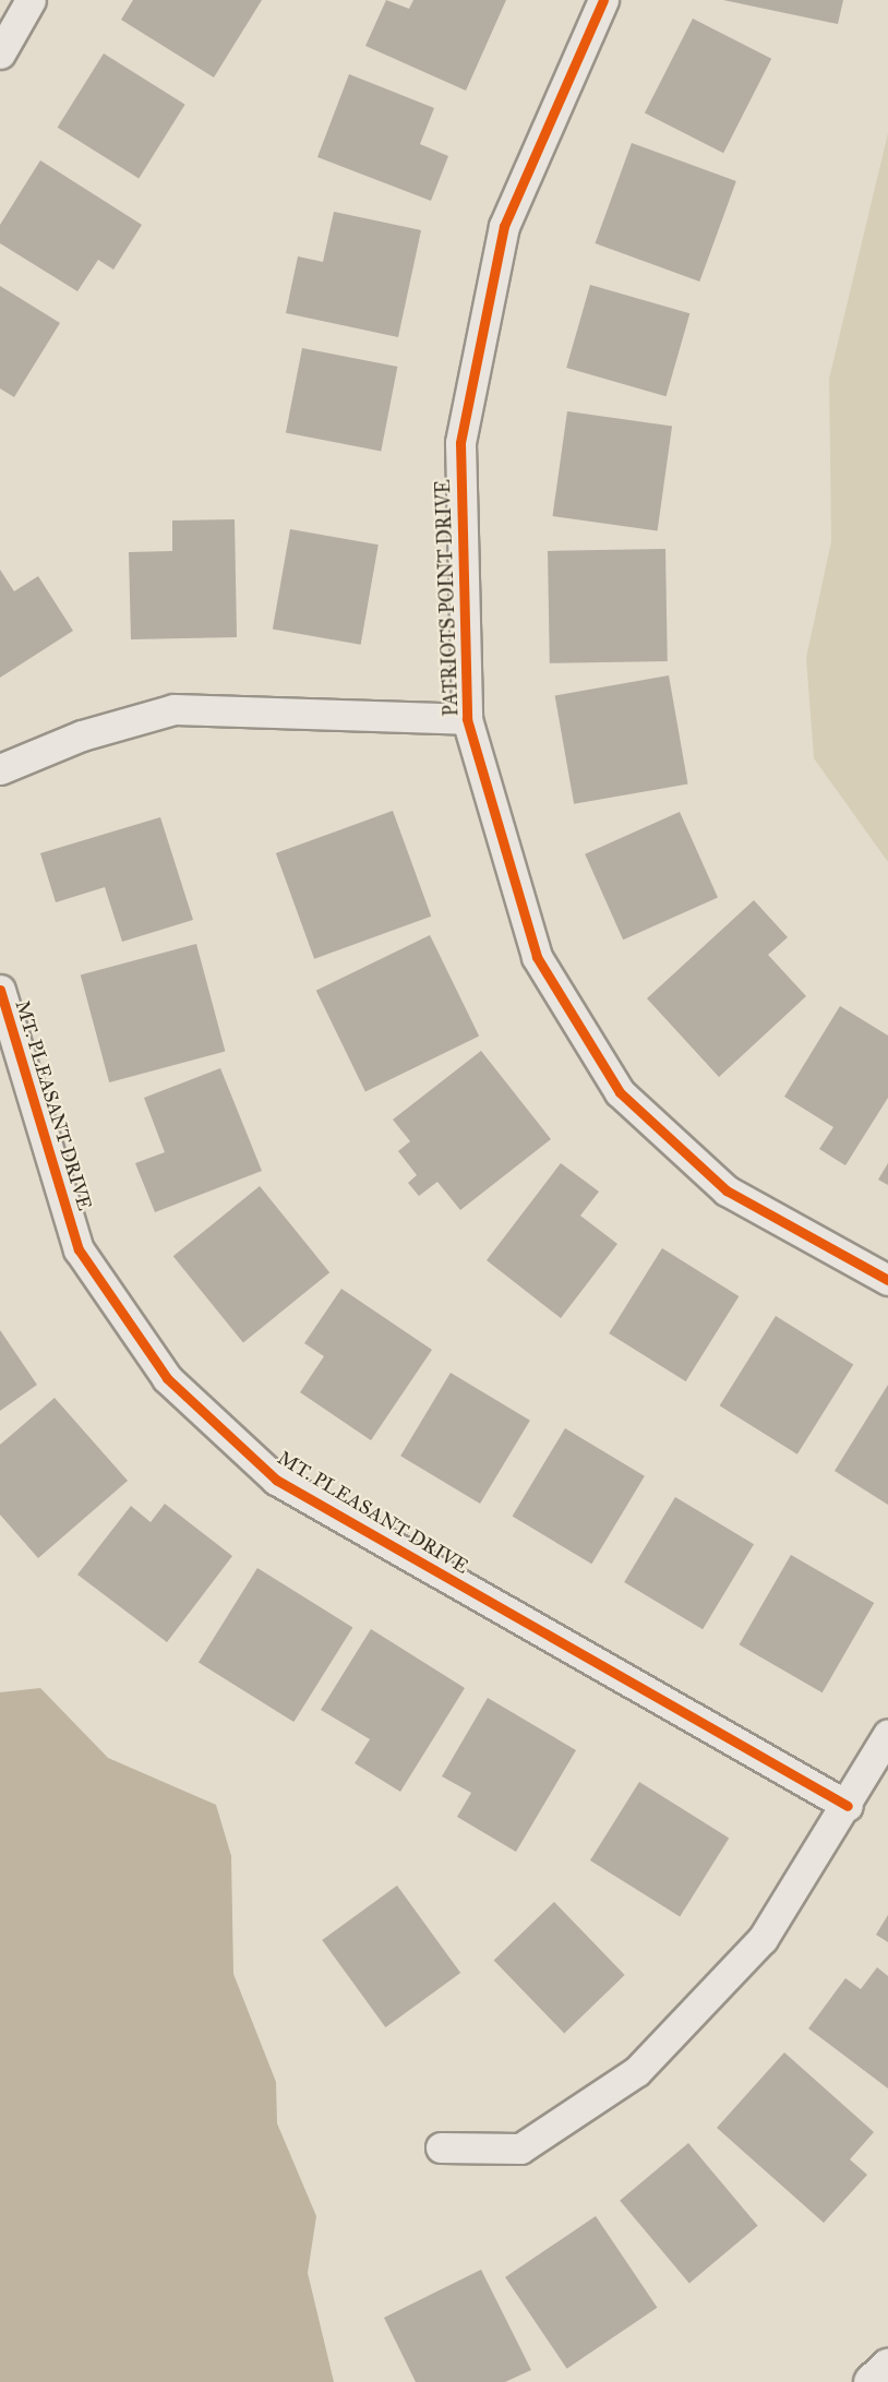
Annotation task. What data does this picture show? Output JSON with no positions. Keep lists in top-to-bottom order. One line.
{"streets":{"street":["PATRIOTS POINT DRIVE","MT. PLEASANT DRIVE"]}}
